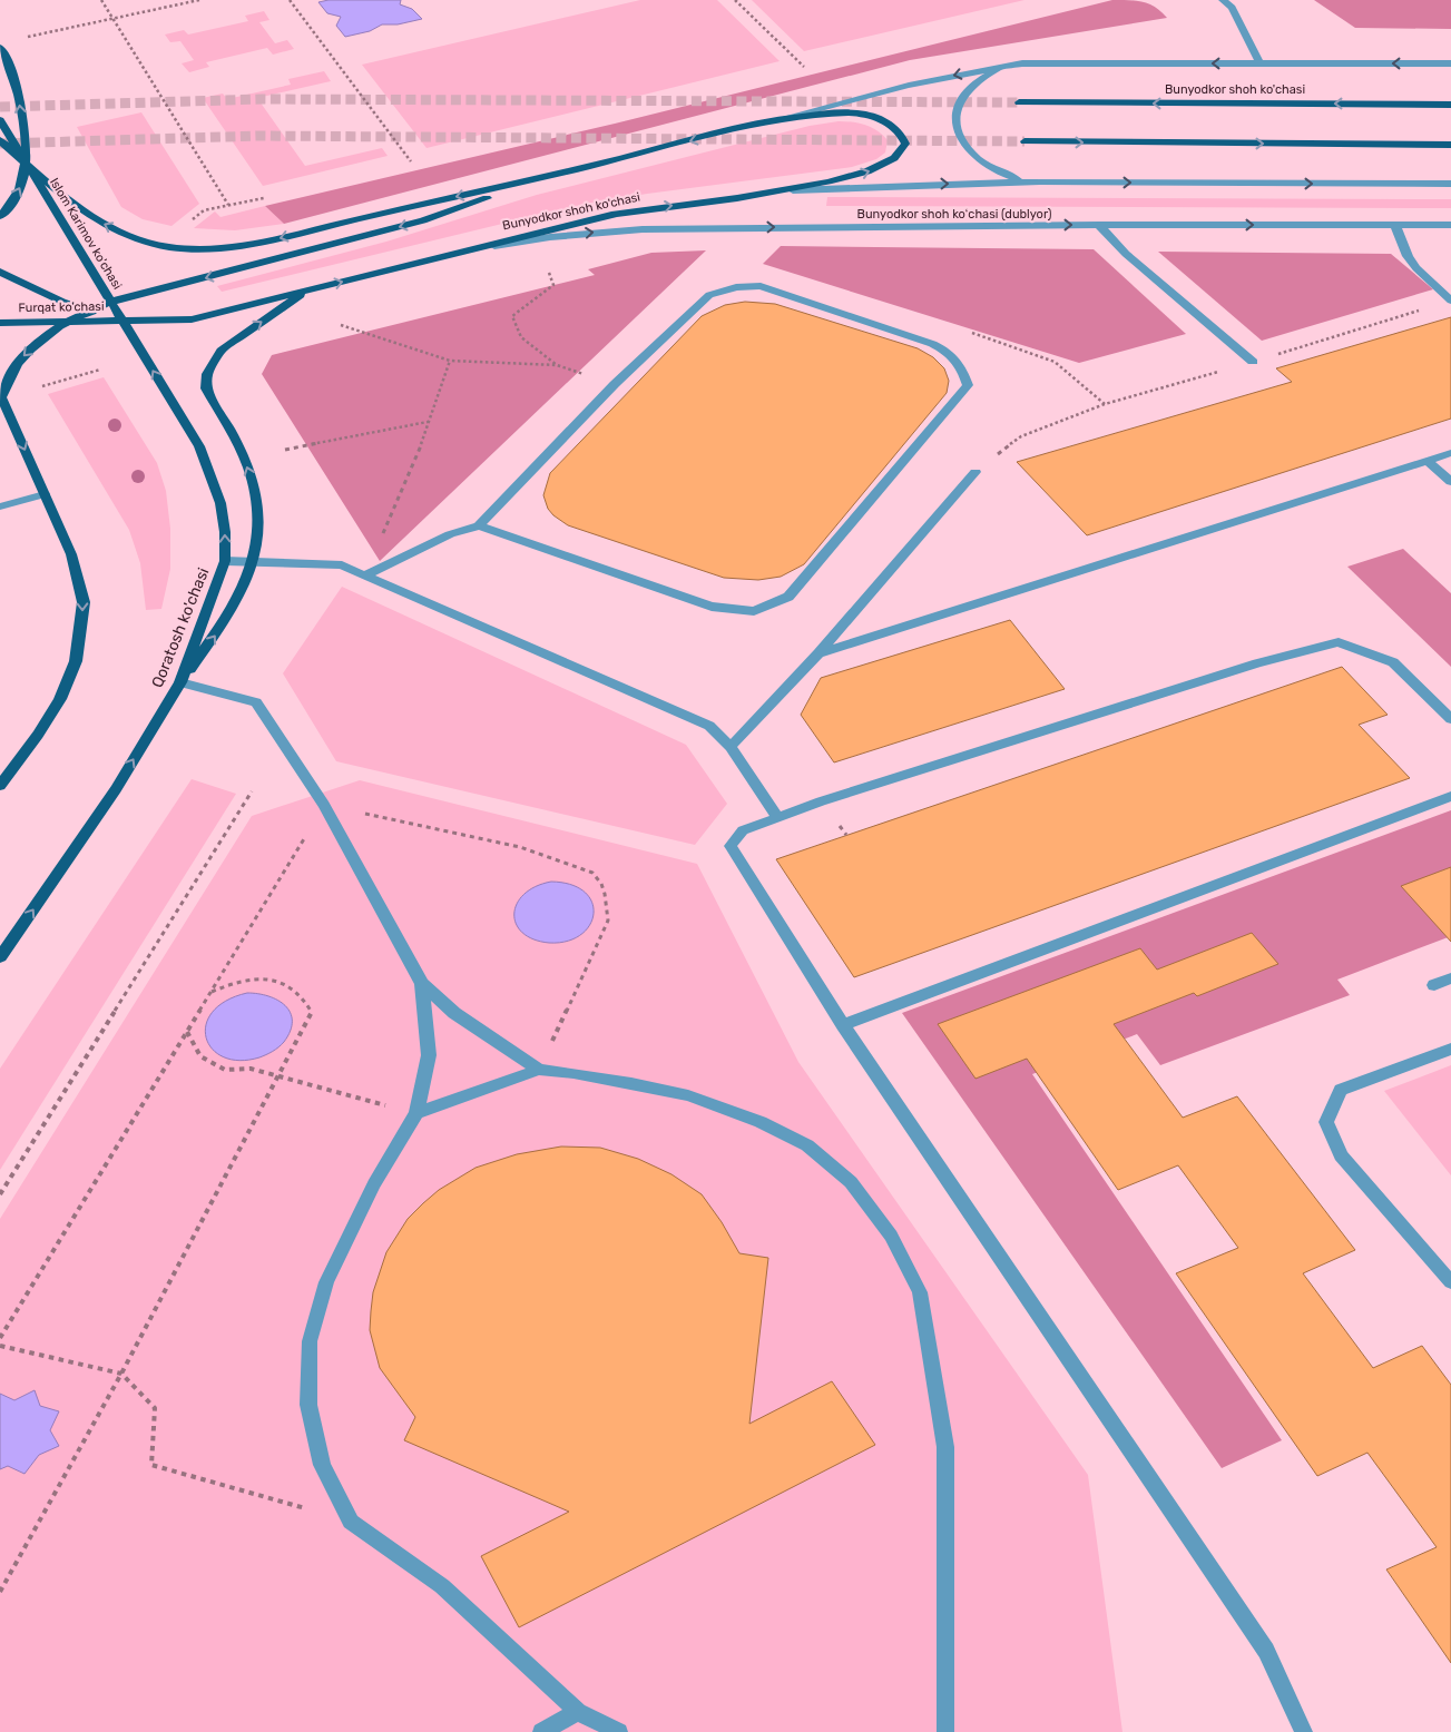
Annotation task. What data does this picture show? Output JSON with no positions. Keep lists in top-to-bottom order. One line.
{"streets":{"main road":["Bunyodkor shoh ko'chasi","Islom Karimov ko'chasi","Furqat ko'chasi","Qoratosh ko'chasi"],"street":["Bunyodkor shoh koʻchasi (dublyor)"]},"crossings":[["Bunyodkor shoh ko'chasi","Bunyodkor shoh koʻchasi (dublyor)"],["Bunyodkor shoh ko'chasi","Islom Karimov ko'chasi"],["Bunyodkor shoh ko'chasi","Furqat ko'chasi"],["Bunyodkor shoh ko'chasi","Qoratosh ko'chasi"],["Islom Karimov ko'chasi","Furqat ko'chasi"],["Islom Karimov ko'chasi","Qoratosh ko'chasi"],["Furqat ko'chasi","Qoratosh ko'chasi"]]}
